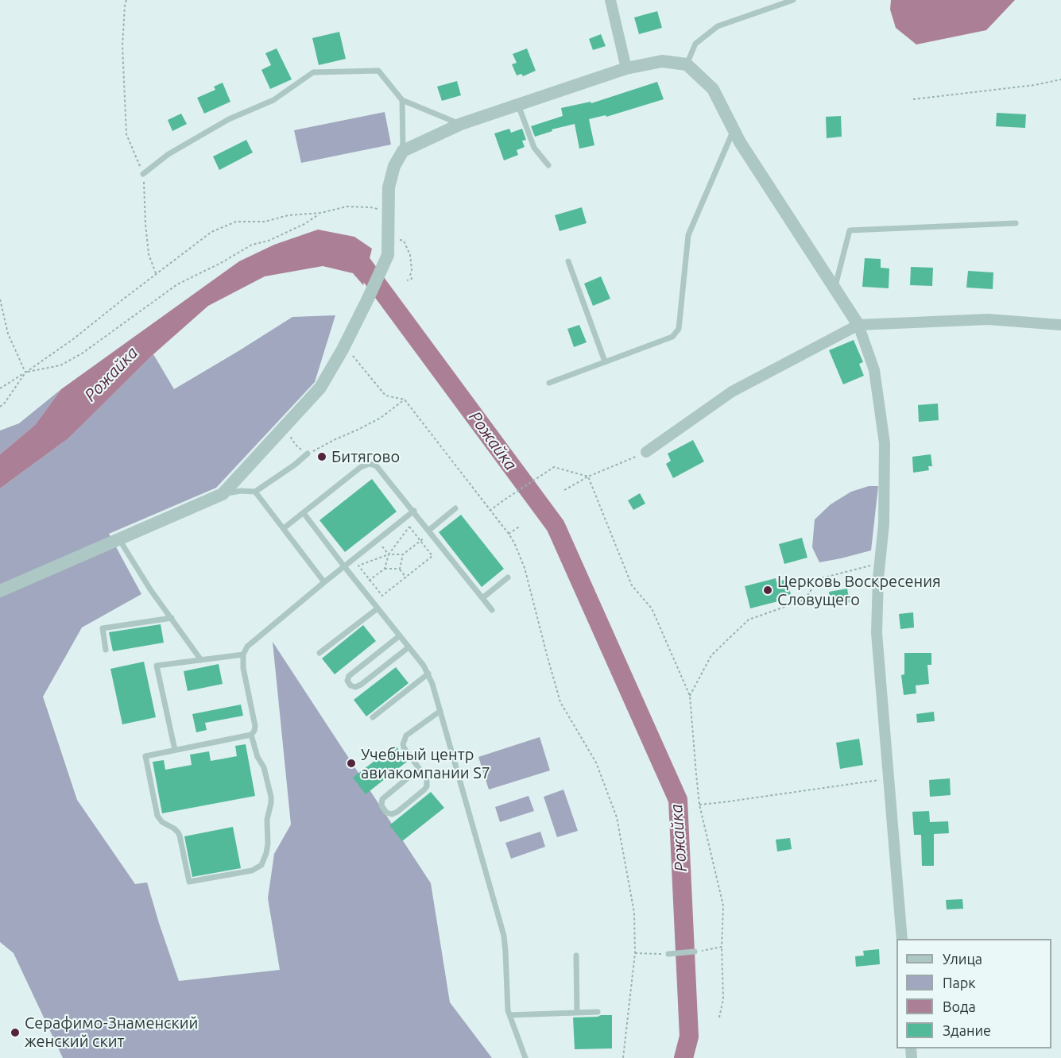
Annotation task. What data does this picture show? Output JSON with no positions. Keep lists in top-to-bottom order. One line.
{"water":["Рожайка"],"places":["Битягово","Церковь Воскресения Словущего","Учебный центр авиакомпании S7","Серафимо-Знаменский женский скит"],"legend":["Улица","Парк","Вода","Здание"]}
